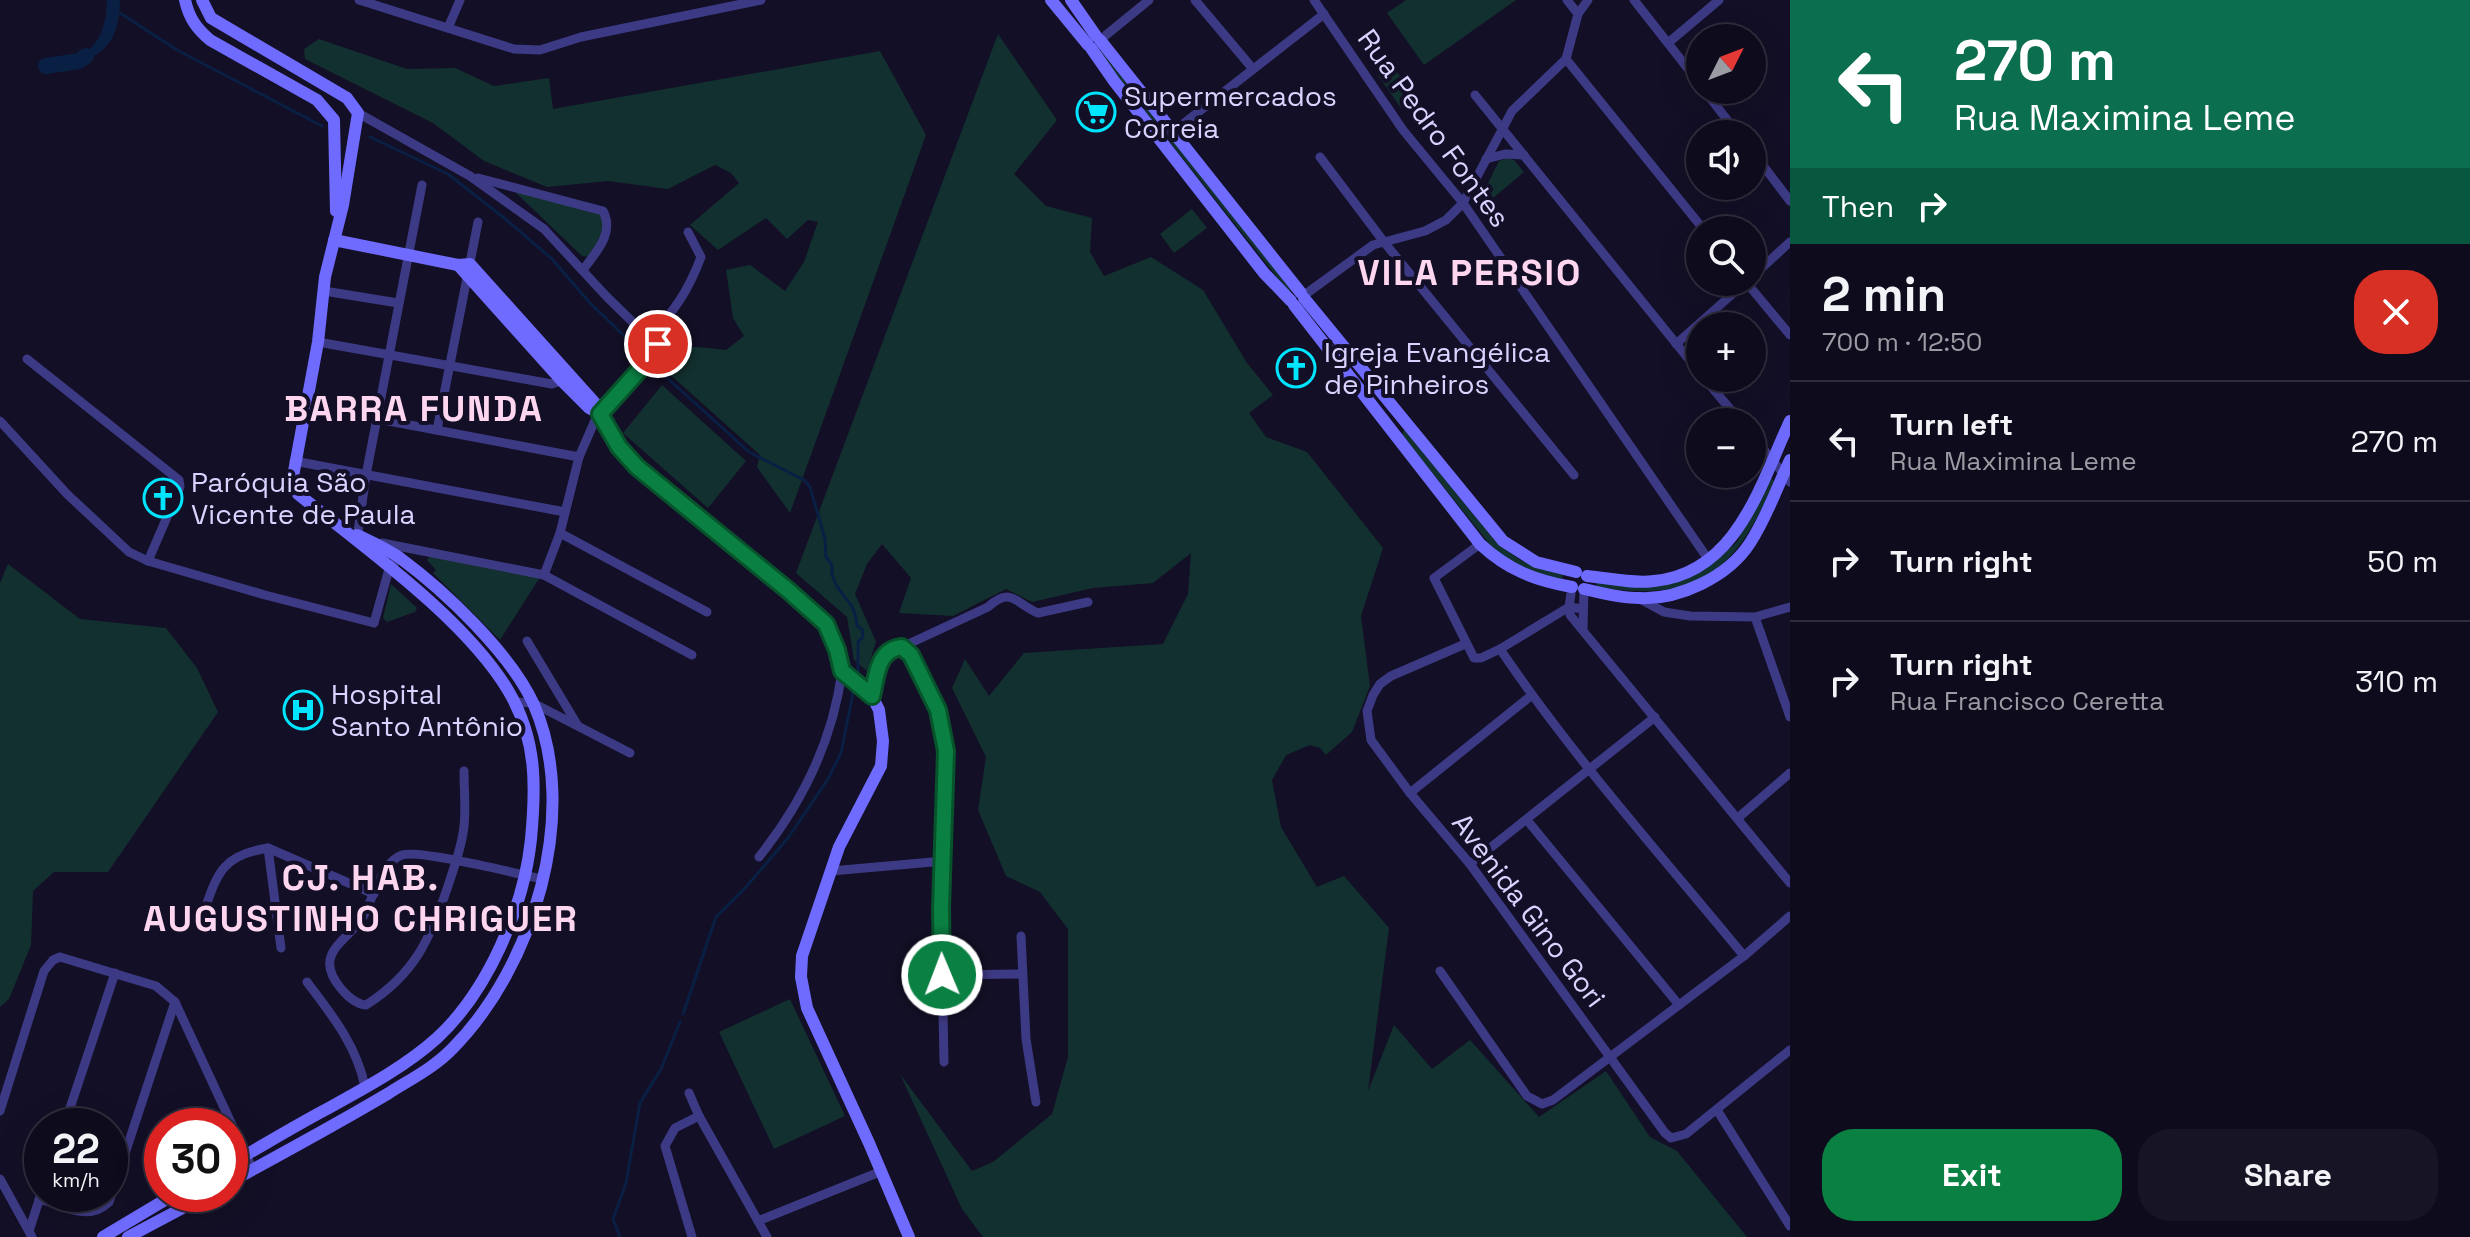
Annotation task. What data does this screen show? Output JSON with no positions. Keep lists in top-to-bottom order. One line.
{"streets":{"street":["Rua Pedro Fontes","Avenida Gino Gori"]},"districts":["VILA PERSIO","BARRA FUNDA","CJ. HAB. AUGUSTINHO CHRIGUER"],"places":{"supermarket":["Supermercados Correia"],"church":["Igreja Evangélica de Pinheiros","Paróquia São Vicente de Paula"],"hospital":["Hospital Santo Antônio"]},"north":"top right","page":{"turn":["270 m","Rua Maximina Leme"],"map_buttons":["+","−"],"then":"Then","heading":["2 min","700 m · 12:50"],"list":[{"name":"Turn left","note":"Rua Maximina Leme","value":"270 m"},{"name":"Turn right","value":"50 m"},{"name":"Turn right","note":"Rua Francisco Ceretta","value":"310 m"}],"speed":"22 km/h","limit":"30","buttons":["Exit","Share"]}}
